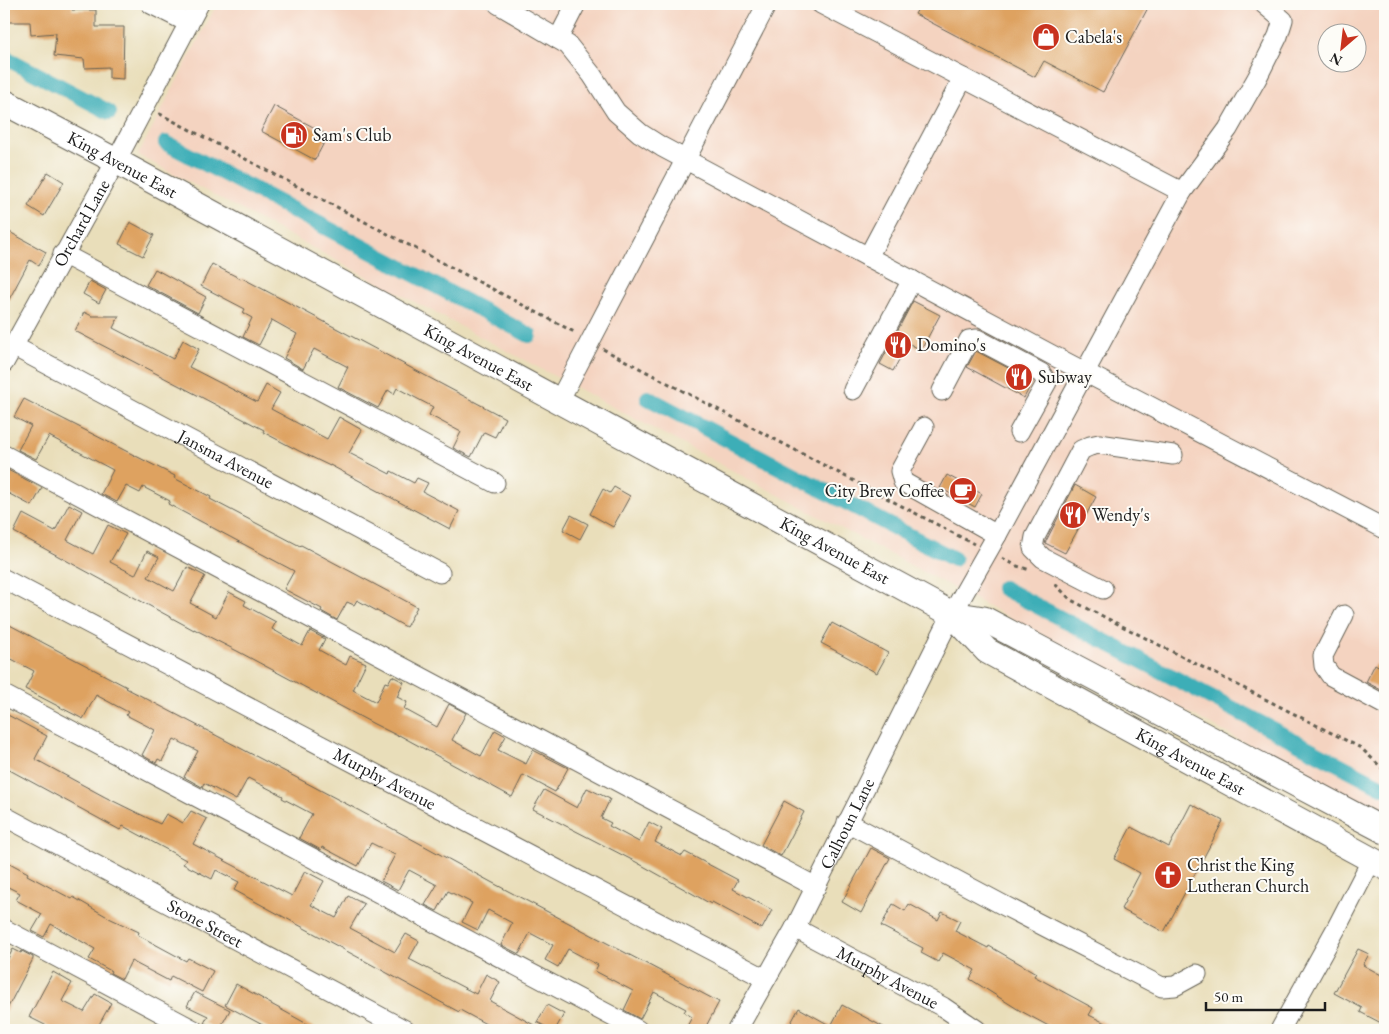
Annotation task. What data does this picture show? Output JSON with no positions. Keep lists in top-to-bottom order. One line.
{"streets":{"main road":["King Avenue East"],"street":["Orchard Lane","Jansma Avenue","Murphy Avenue","Calhoun Lane","Stone Street"]},"crossings":[["King Avenue East","Orchard Lane"],["King Avenue East","Calhoun Lane"],["Orchard Lane","Jansma Avenue"],["Murphy Avenue","Calhoun Lane"]],"places":{"shop":["Cabela's"],"fuel station":["Sam's Club"],"restaurant":["Domino's","Subway","Wendy's"],"cafe":["City Brew Coffee"],"church":["Christ the King Lutheran Church"]},"scale_bar":"50 m","north":"bottom left"}
